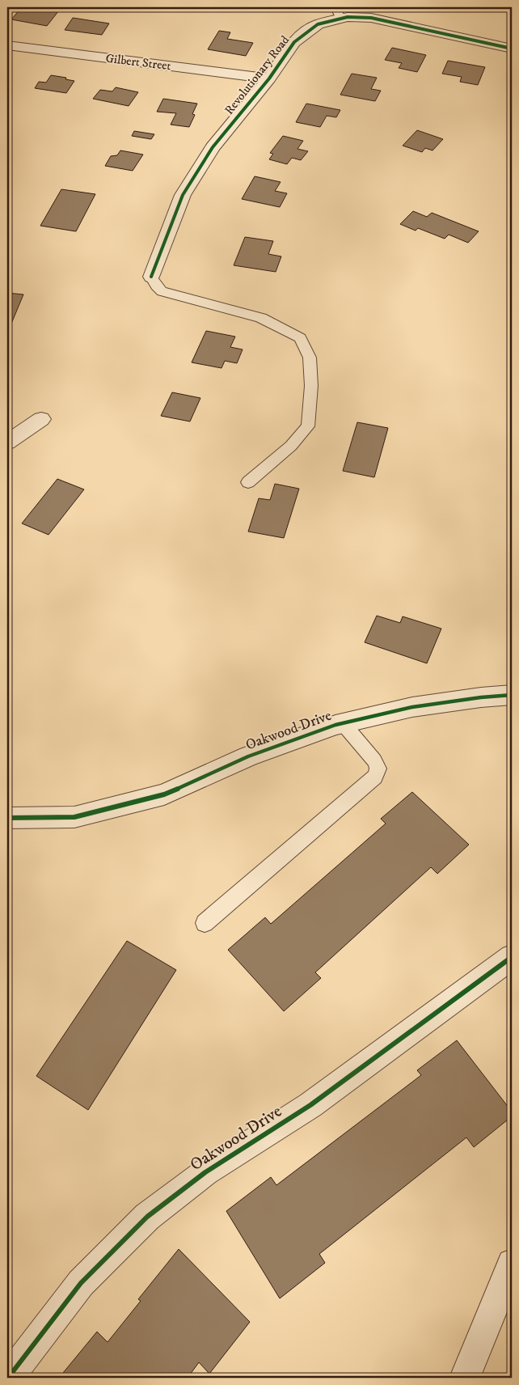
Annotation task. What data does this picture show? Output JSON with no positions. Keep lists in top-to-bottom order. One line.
{"streets":{"street":["Gilbert Street","Revolutionary Road","Oakwood Drive"]},"crossings":[["Gilbert Street","Revolutionary Road"]]}
